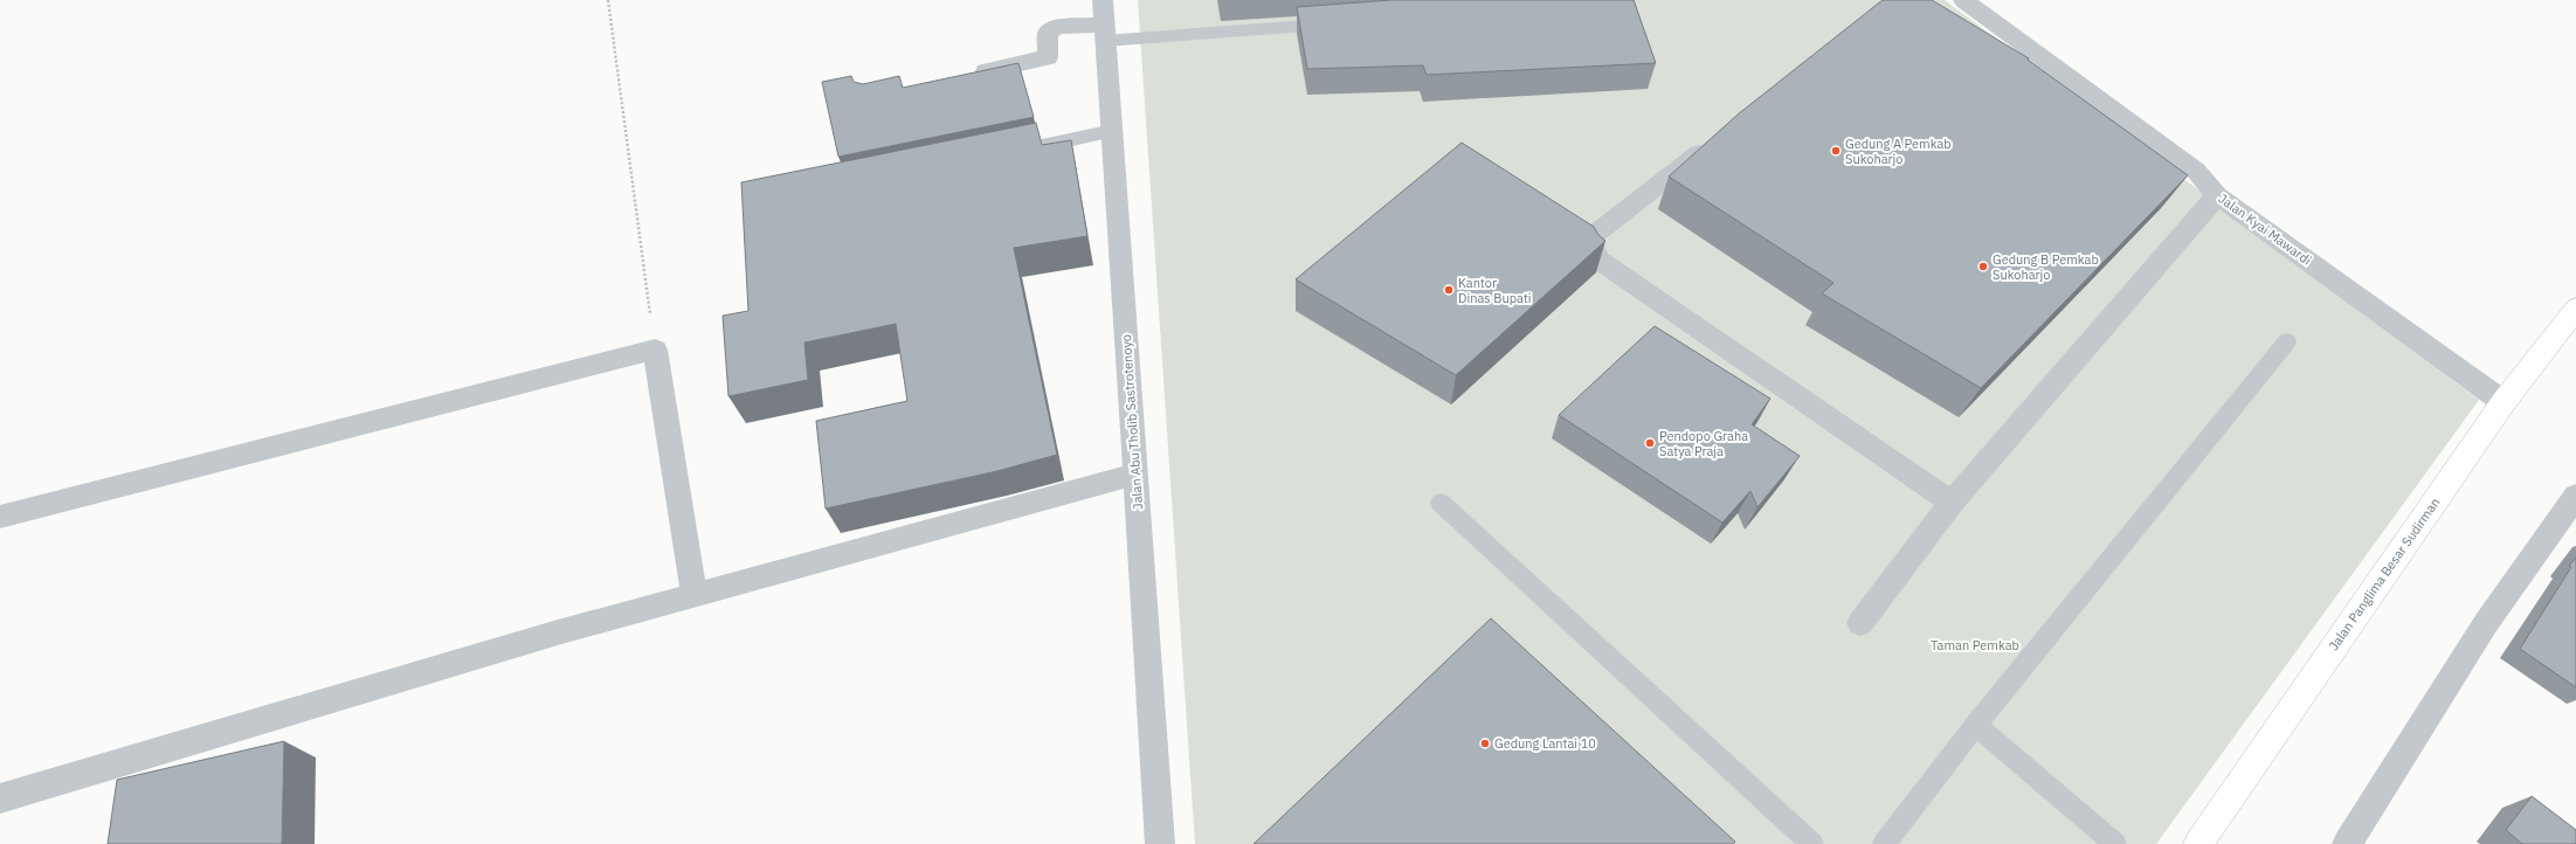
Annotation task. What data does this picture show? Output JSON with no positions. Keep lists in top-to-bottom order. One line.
{"streets":{"main road":["Jalan Panglima Besar Sudirman"],"street":["Jalan Kyai Mawardi","Jalan Abu Tholib Sastrotenoyo"]},"crossings":[["Jalan Kyai Mawardi","Jalan Panglima Besar Sudirman"]],"parks":["Taman Pemkab"],"places":["Gedung A Pemkab Sukoharjo","Gedung B Pemkab Sukoharjo","Kantor Dinas Bupati","Pendopo Graha Satya Praja","Gedung Lantai 10"]}
